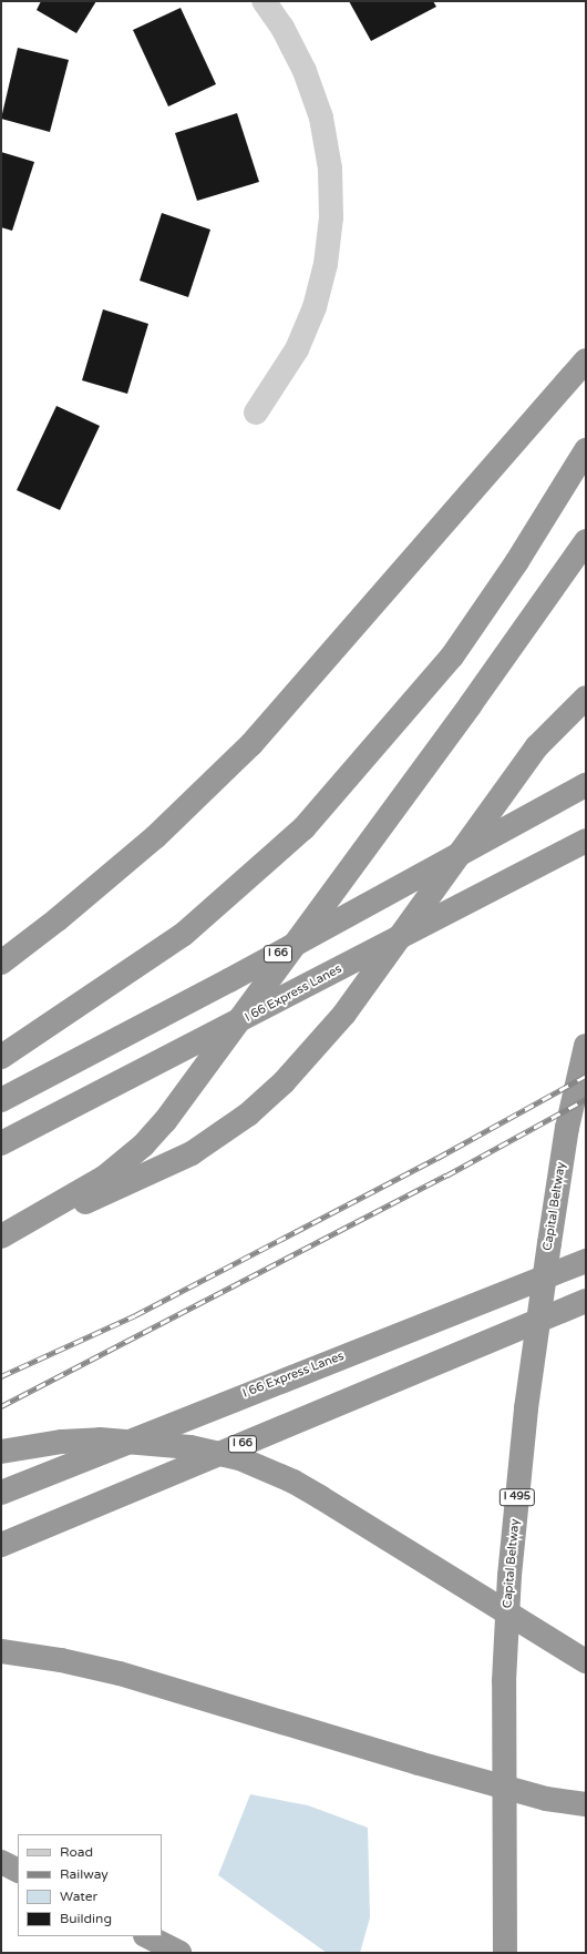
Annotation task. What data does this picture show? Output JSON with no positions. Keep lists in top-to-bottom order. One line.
{"streets":{"highway":["I 66","I 66 Express Lanes","Capital Beltway","I 495"]},"legend":["Road","Railway","Water","Building"]}
